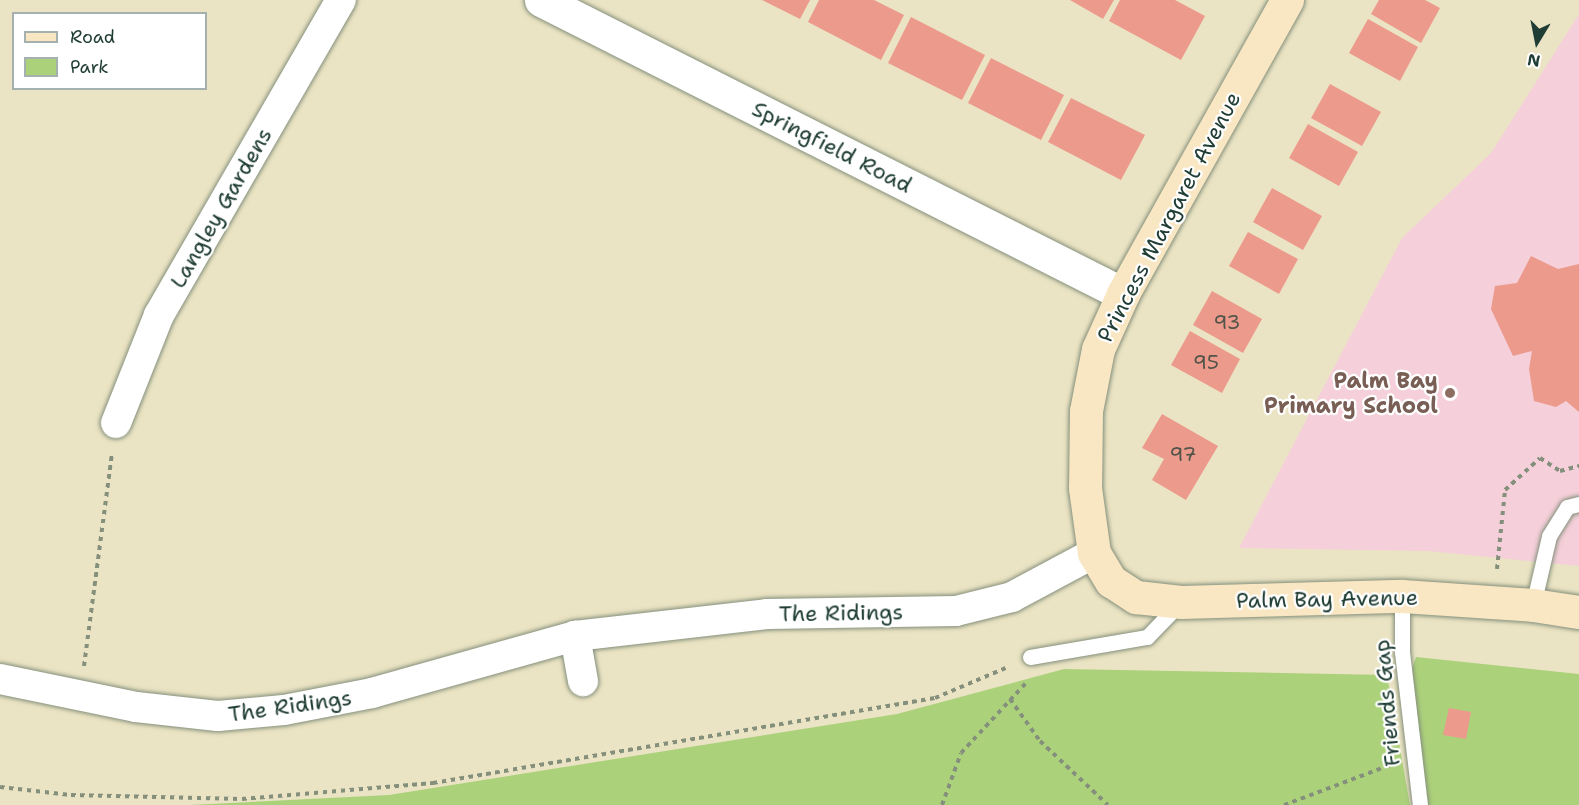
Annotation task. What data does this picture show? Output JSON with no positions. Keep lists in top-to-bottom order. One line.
{"streets":{"main road":["Princess Margaret Avenue","Palm Bay Avenue"],"street":["Springfield Road","Langley Gardens","The Ridings"],"lane":["Friends Gap"]},"crossings":[["Springfield Road","Princess Margaret Avenue"],["Princess Margaret Avenue","Palm Bay Avenue"],["Princess Margaret Avenue","The Ridings"],["Palm Bay Avenue","The Ridings"],["Palm Bay Avenue","Friends Gap"]],"places":["Palm Bay Primary School"],"house_numbers":["93","95","97"],"legend":["Road","Park"],"north":"bottom"}
